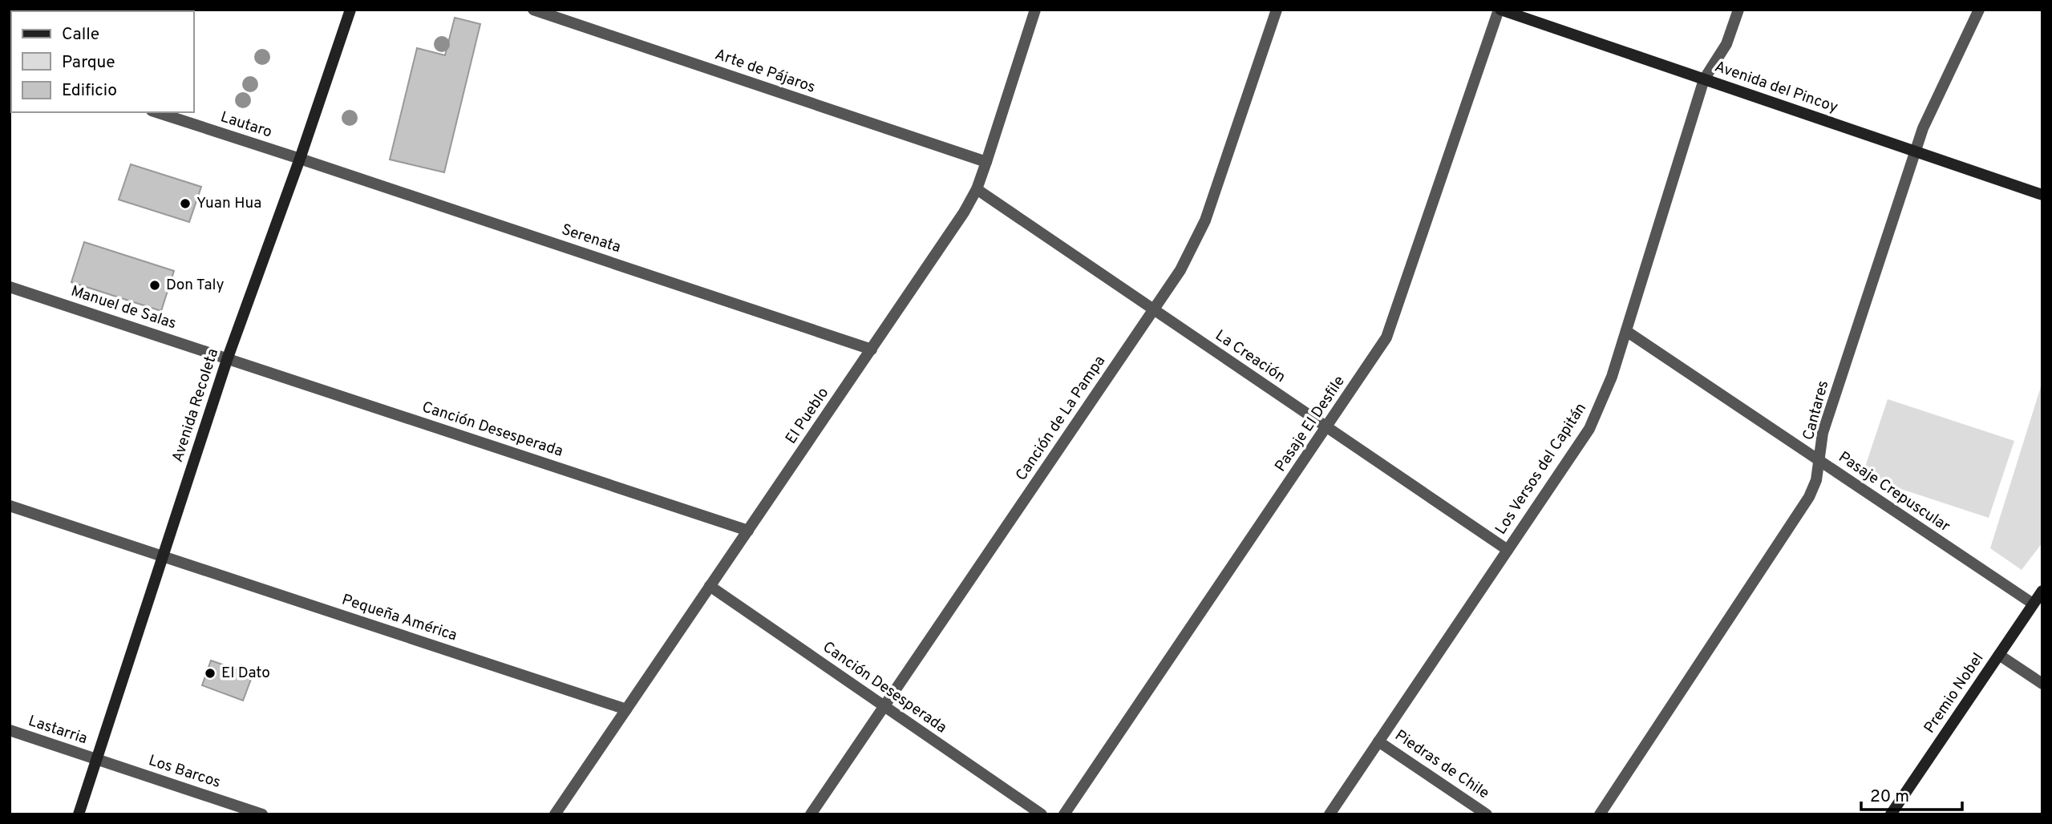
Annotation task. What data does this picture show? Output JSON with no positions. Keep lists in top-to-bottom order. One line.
{"streets":{"street":["Arte de Pájaros","Avenida del Pincoy","Lautaro","Serenata","Manuel de Salas","La Creación","Avenida Recoleta","Cantares","El Pueblo","Canción de La Pampa","Pasaje El Desfile","Canción Desesperada","Los Versos del Capitán","Pasaje Crepuscular","Pequeña América","Premio Nobel","Lastarria","Piedras de Chile","Los Barcos"]},"crossings":[["Arte de Pájaros","El Pueblo"],["Avenida del Pincoy","Cantares"],["Avenida del Pincoy","Pasaje El Desfile"],["Avenida del Pincoy","Los Versos del Capitán"],["Lautaro","Serenata"],["Lautaro","Avenida Recoleta"],["Serenata","Avenida Recoleta"],["Serenata","El Pueblo"],["Manuel de Salas","Avenida Recoleta"],["Manuel de Salas","Canción Desesperada"],["La Creación","El Pueblo"],["La Creación","Canción de La Pampa"],["La Creación","Pasaje El Desfile"],["La Creación","Los Versos del Capitán"],["Avenida Recoleta","Canción Desesperada"],["Avenida Recoleta","Pequeña América"],["Avenida Recoleta","Lastarria"],["Avenida Recoleta","Los Barcos"],["Cantares","Pasaje Crepuscular"],["El Pueblo","Canción Desesperada"],["El Pueblo","Pequeña América"],["Canción de La Pampa","Canción Desesperada"],["Los Versos del Capitán","Pasaje Crepuscular"],["Los Versos del Capitán","Piedras de Chile"],["Pasaje Crepuscular","Premio Nobel"],["Lastarria","Los Barcos"]],"places":["Yuan Hua","Don Taly","El Dato"],"legend":["Calle","Parque","Edificio"],"scale_bar":"20 m"}
